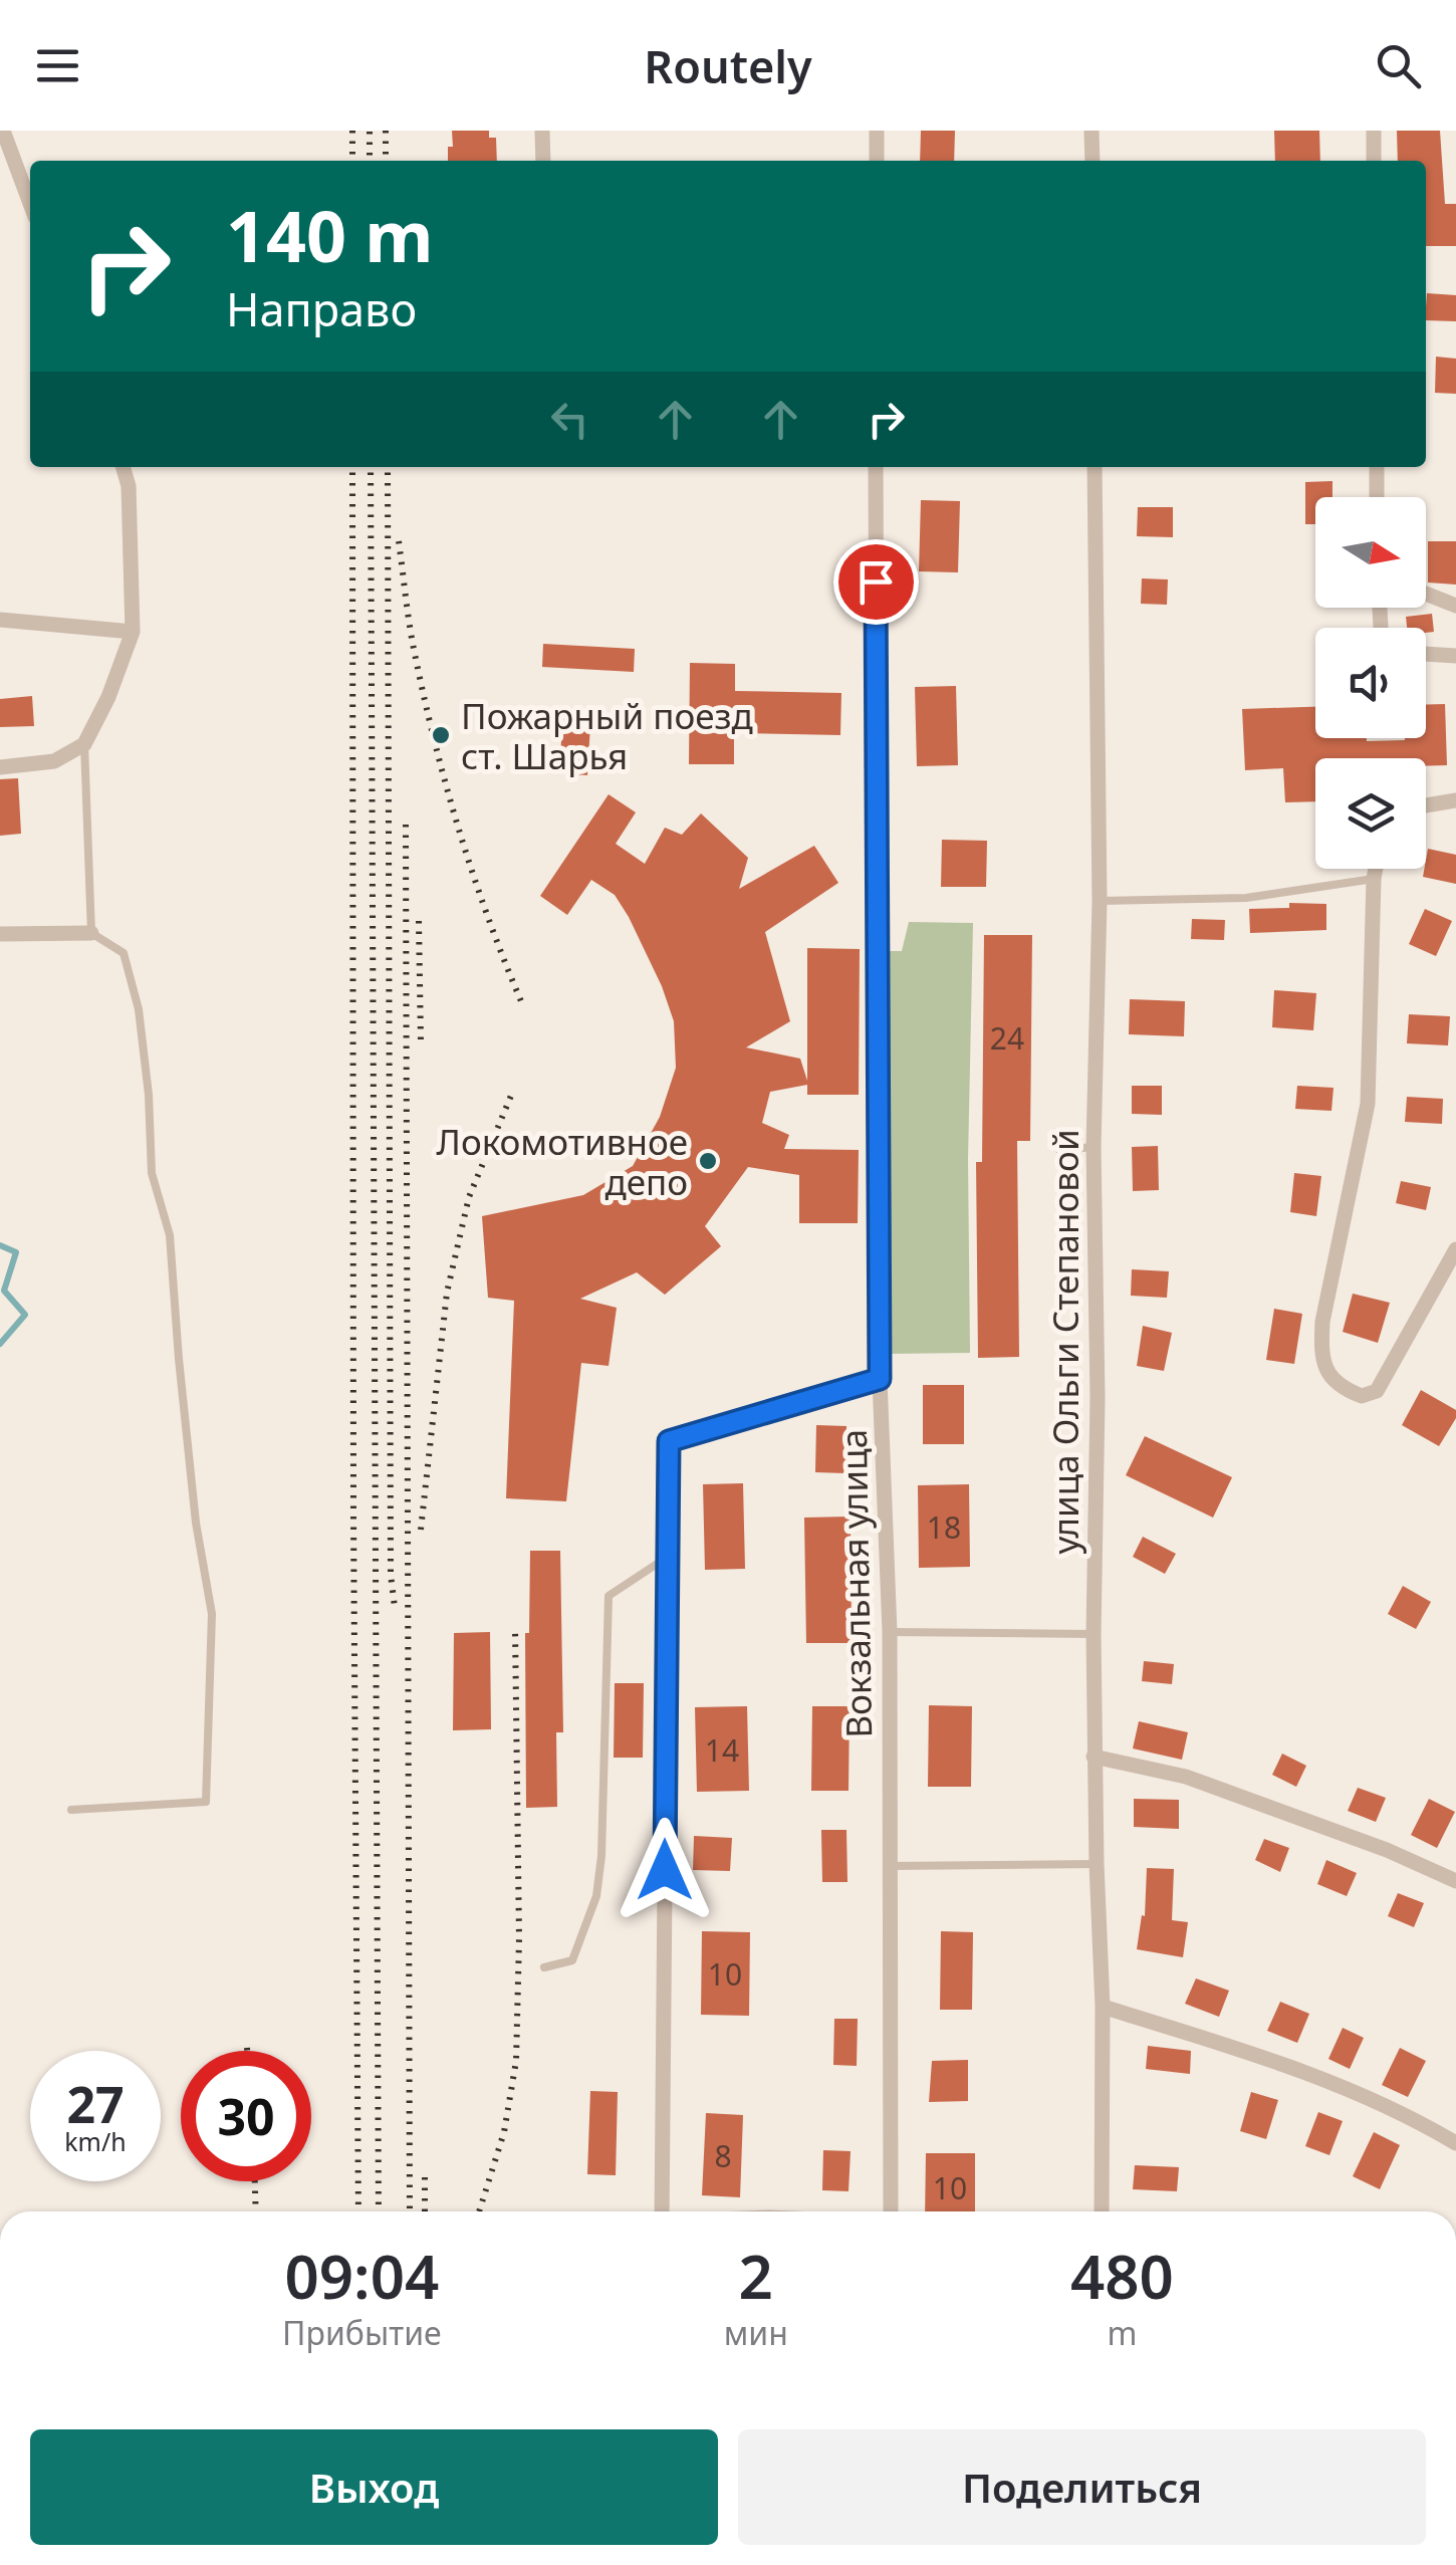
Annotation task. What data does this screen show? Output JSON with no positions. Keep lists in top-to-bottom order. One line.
{"streets":{"street":["улица Ольги Степановой","Вокзальная улица"]},"places":["Пожарный поезд ст. Шарья","Локомотивное депо"],"house_numbers":["24","18","14","10","8","10"],"north":"right","page":{"header":"Routely","turn":["140 m","Направо"],"speed":"27 km/h","limit":"30","eta":["09:04","Прибытие","2","мин","480","m"],"buttons":["Выход","Поделиться"]}}
